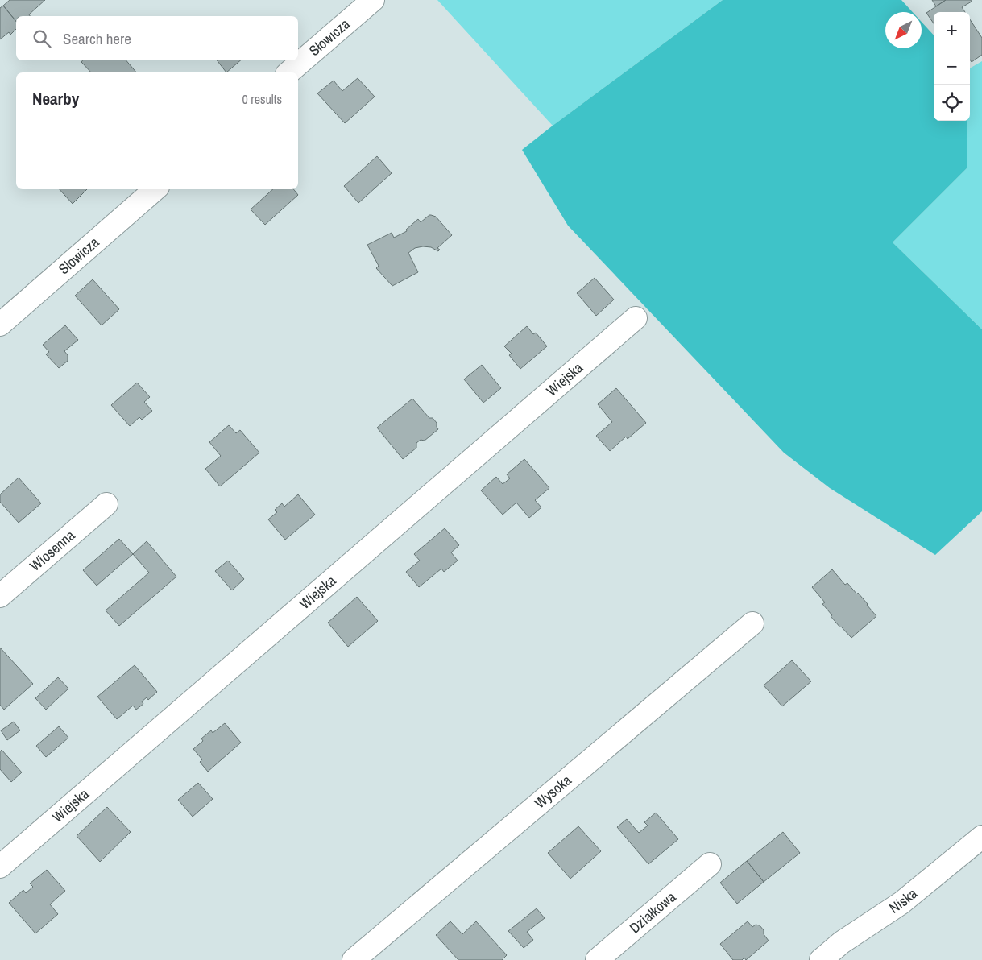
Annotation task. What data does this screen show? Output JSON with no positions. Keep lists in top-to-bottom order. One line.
{"streets":{"street":["Słowicza","Wiejska","Wiosenna","Wysoka","Niska","Działkowa"]},"north":"bottom left","page":{"map_buttons":["+","−"],"search":"Search here","heading":["Nearby","0 results"]}}
